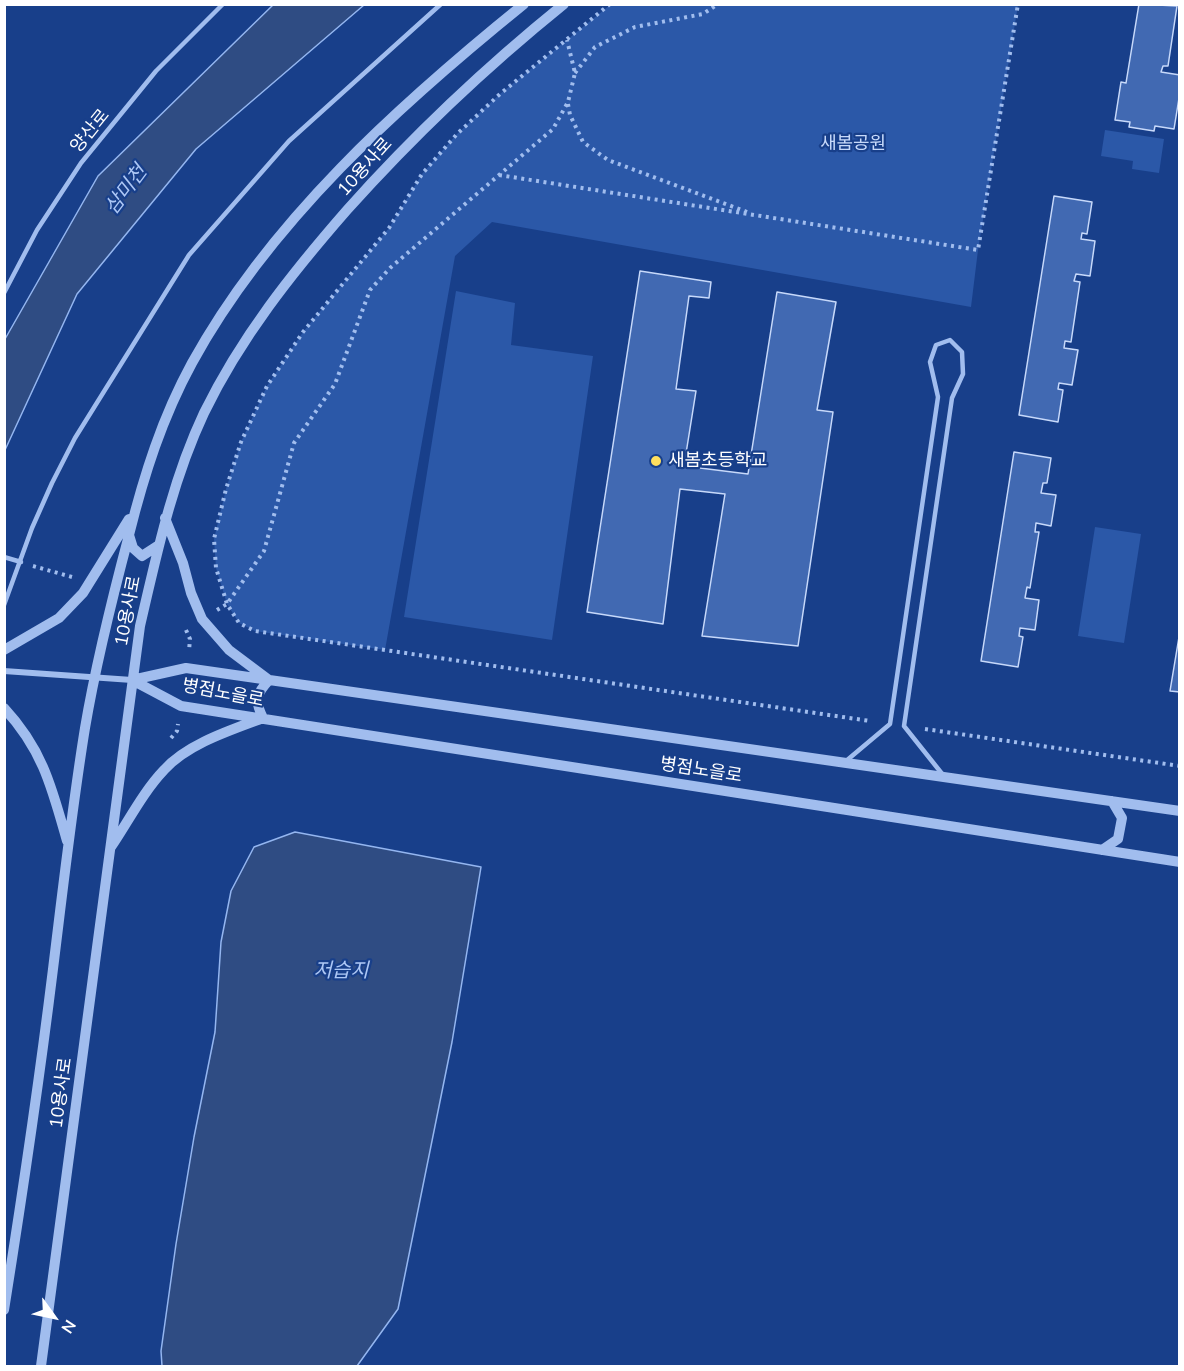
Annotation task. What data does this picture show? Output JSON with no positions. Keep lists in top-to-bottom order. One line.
{"streets":{"street":["10용사로","병점노을로"],"lane":["양산로"]},"crossings":[["10용사로","병점노을로"]],"water":["삼미천","저습지"],"parks":["새봄공원"],"places":["새봄초등학교"],"north":"bottom right"}
